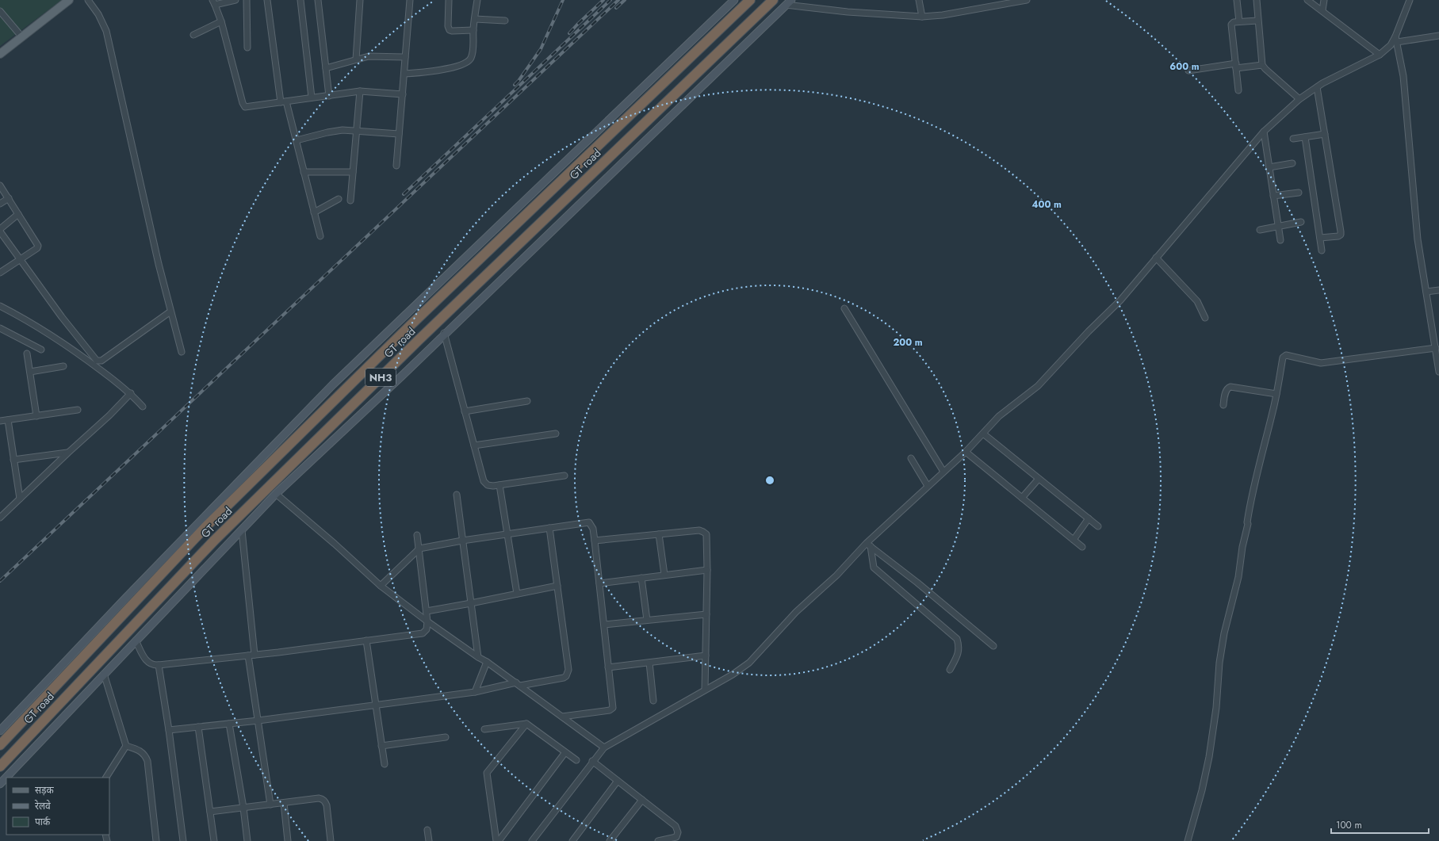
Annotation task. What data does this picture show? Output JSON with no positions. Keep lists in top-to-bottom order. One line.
{"streets":{"highway":["GT road","NH3"]},"legend":["सड़क","रेलवे","पार्क"],"scale_bar":"100 m","rings":["600 m","400 m","200 m"]}
